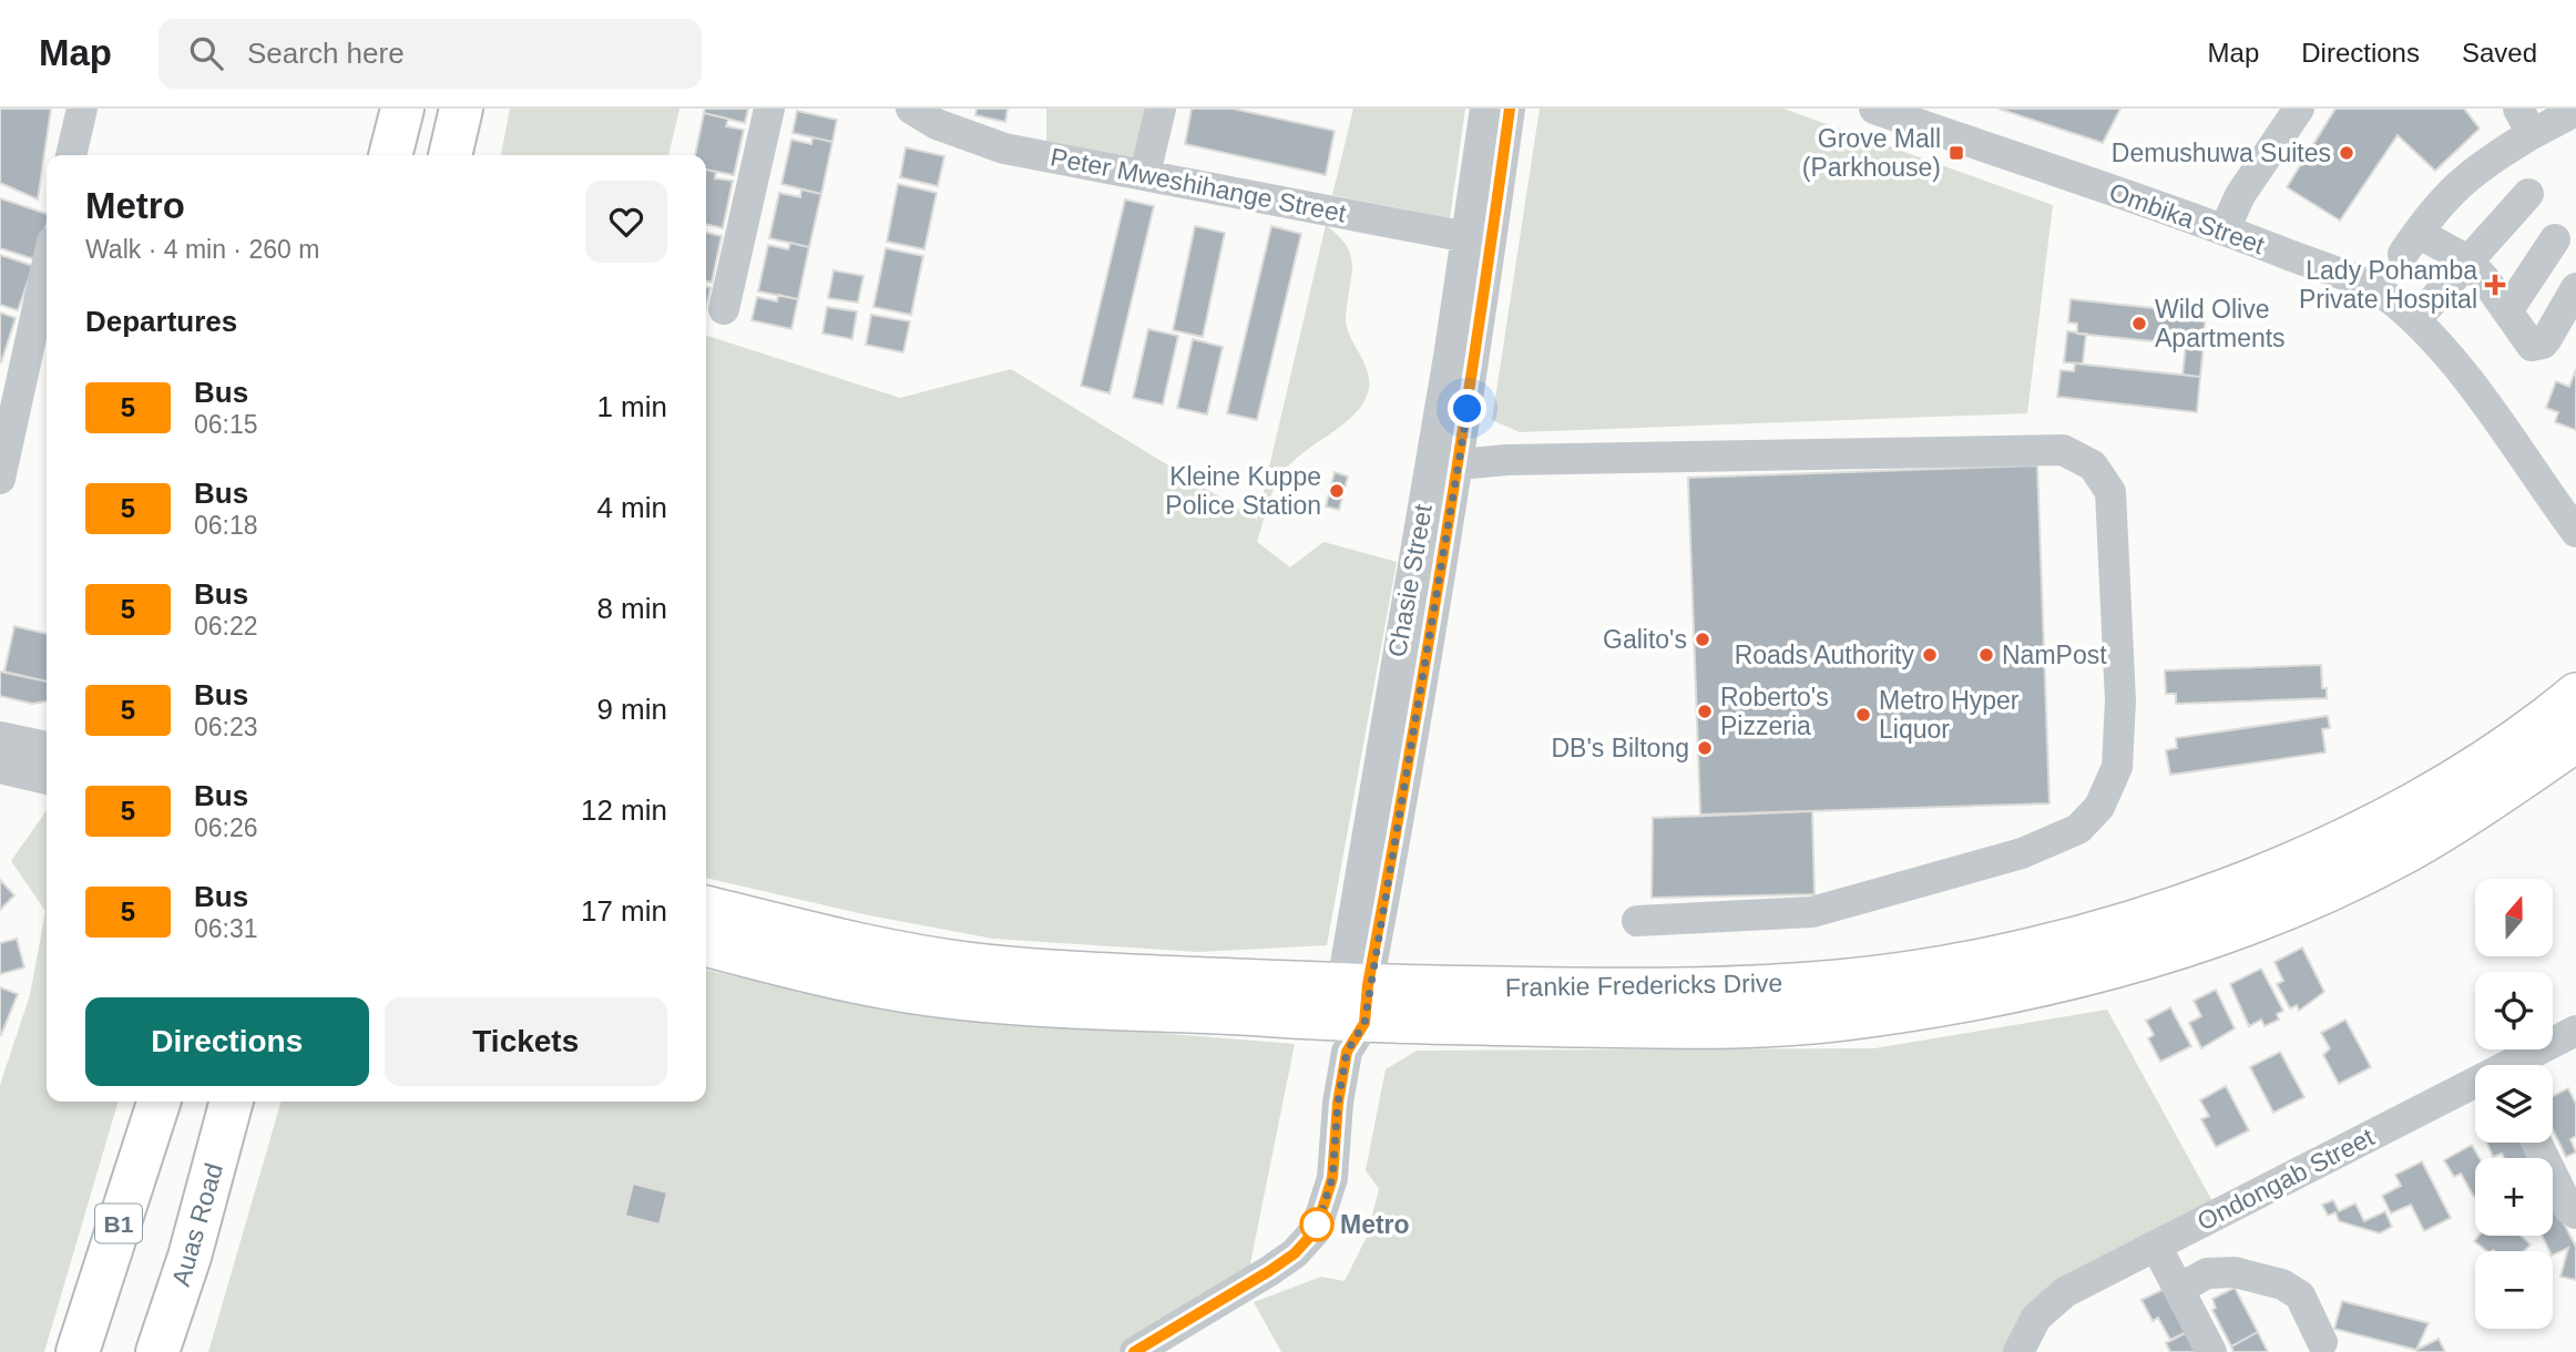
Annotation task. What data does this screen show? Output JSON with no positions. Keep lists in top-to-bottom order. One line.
{"streets":{"highway":["B1","Auas Road"],"main road":["Frankie Fredericks Drive"],"street":["Peter Mweshihange Street","Ombika Street","Chasie Street","Ondongab Street"]},"crossings":[["Peter Mweshihange Street","Chasie Street"],["Chasie Street","Frankie Fredericks Drive"]],"places":{"transit":["Grove Mall (Parkhouse)"],"other":["Demushuwa Suites","Wild Olive Apartments","Kleine Kuppe Police Station","Galito's","Roads Authority","NamPost","Roberto's Pizzeria","Metro Hyper Liquor","DB's Biltong","Metro"],"health":["Lady Pohamba Private Hospital"]},"lines":["bus line 5"],"north":"top","page":{"header":"Map","search":"Search here","nav":["Map","Directions","Saved"],"heading":[["Metro","Walk · 4 min · 260 m"],"Departures"],"list":[{"mark":"5","name":"Bus","note":"06:15","value":"1 min"},{"mark":"5","name":"Bus","note":"06:18","value":"4 min"},{"mark":"5","name":"Bus","note":"06:22","value":"8 min"},{"mark":"5","name":"Bus","note":"06:23","value":"9 min"},{"mark":"5","name":"Bus","note":"06:26","value":"12 min"},{"mark":"5","name":"Bus","note":"06:31","value":"17 min"}],"map_buttons":["+","−"],"buttons":["Directions","Tickets"]}}
